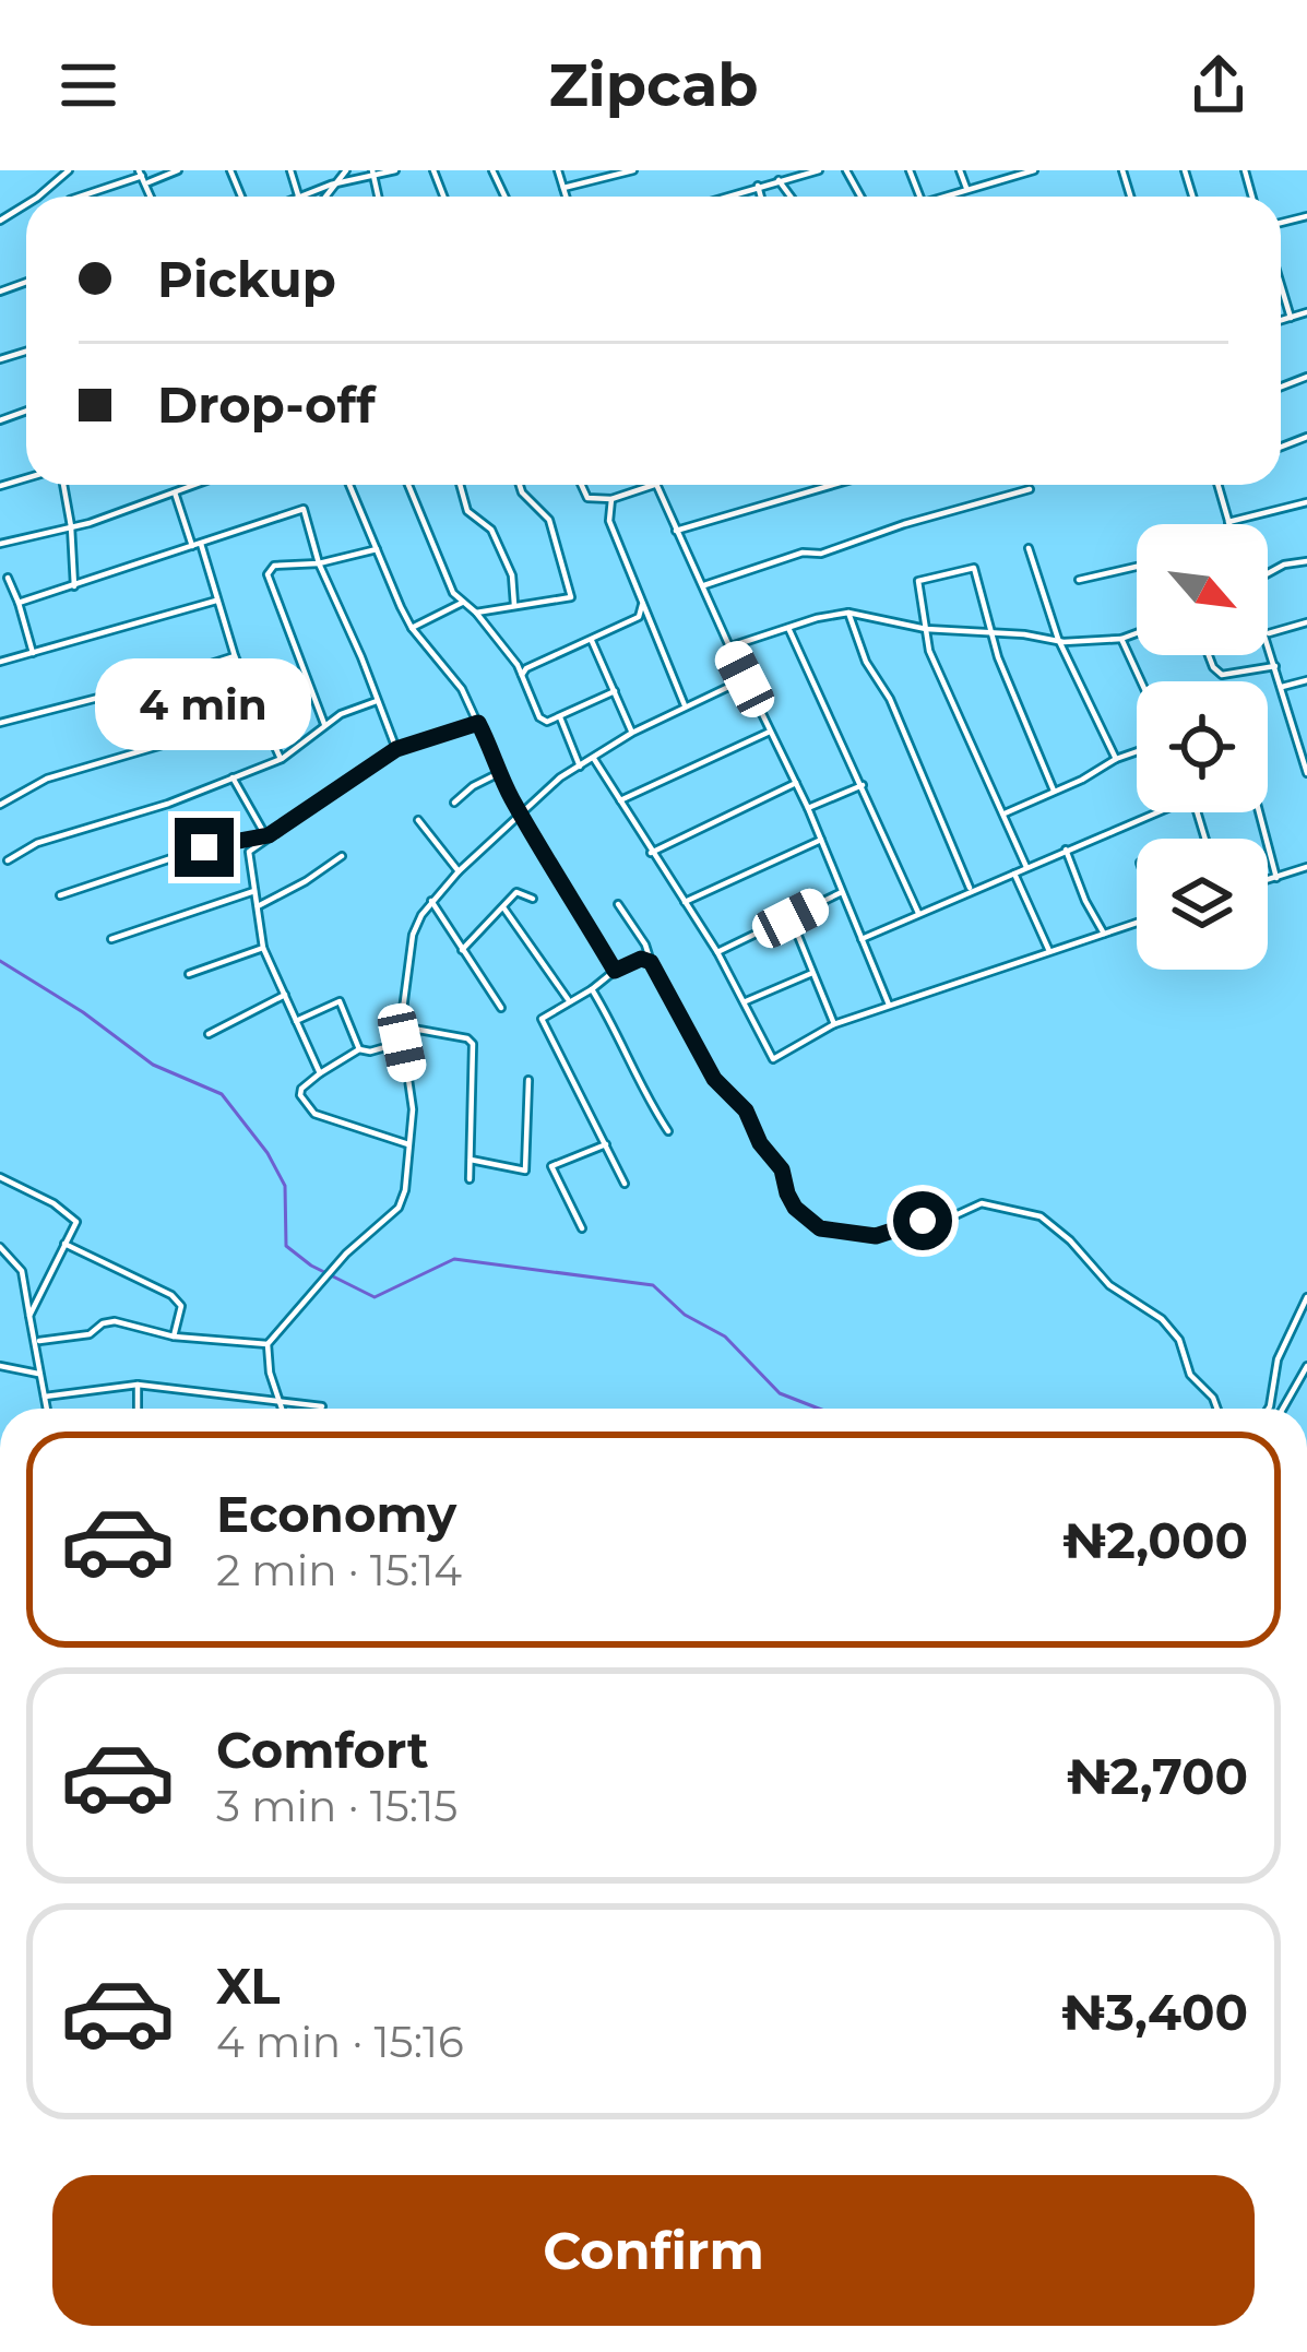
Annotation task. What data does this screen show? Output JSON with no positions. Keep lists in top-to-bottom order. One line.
{"north":"bottom right","page":{"header":"Zipcab","banner":["Pickup","Drop-off"],"bubble":"4 min","list":[{"name":"Economy","note":"2 min · 15:14","value":"₦2,000"},{"name":"Comfort","note":"3 min · 15:15","value":"₦2,700"},{"name":"XL","note":"4 min · 15:16","value":"₦3,400"}],"buttons":"Confirm"}}
